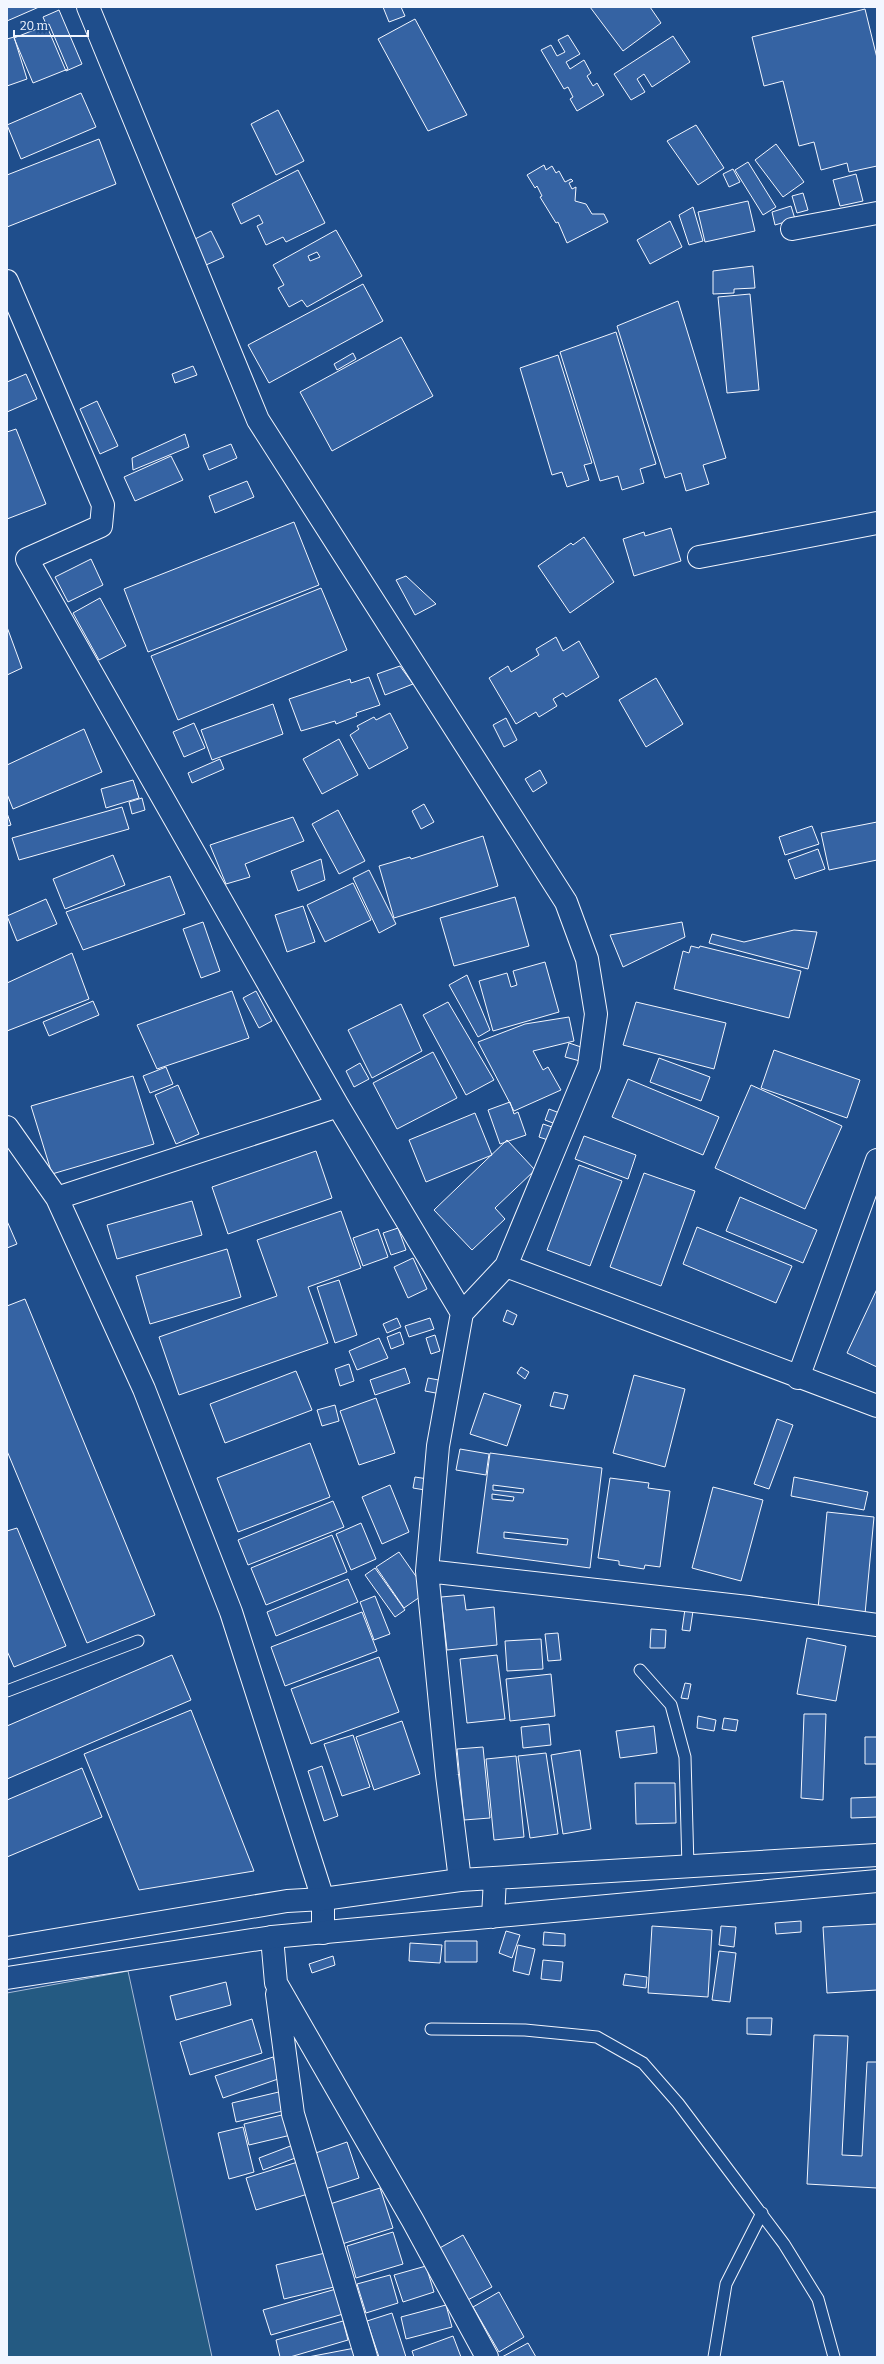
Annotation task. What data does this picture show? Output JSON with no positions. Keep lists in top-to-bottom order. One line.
{"scale_bar":"20 m"}
